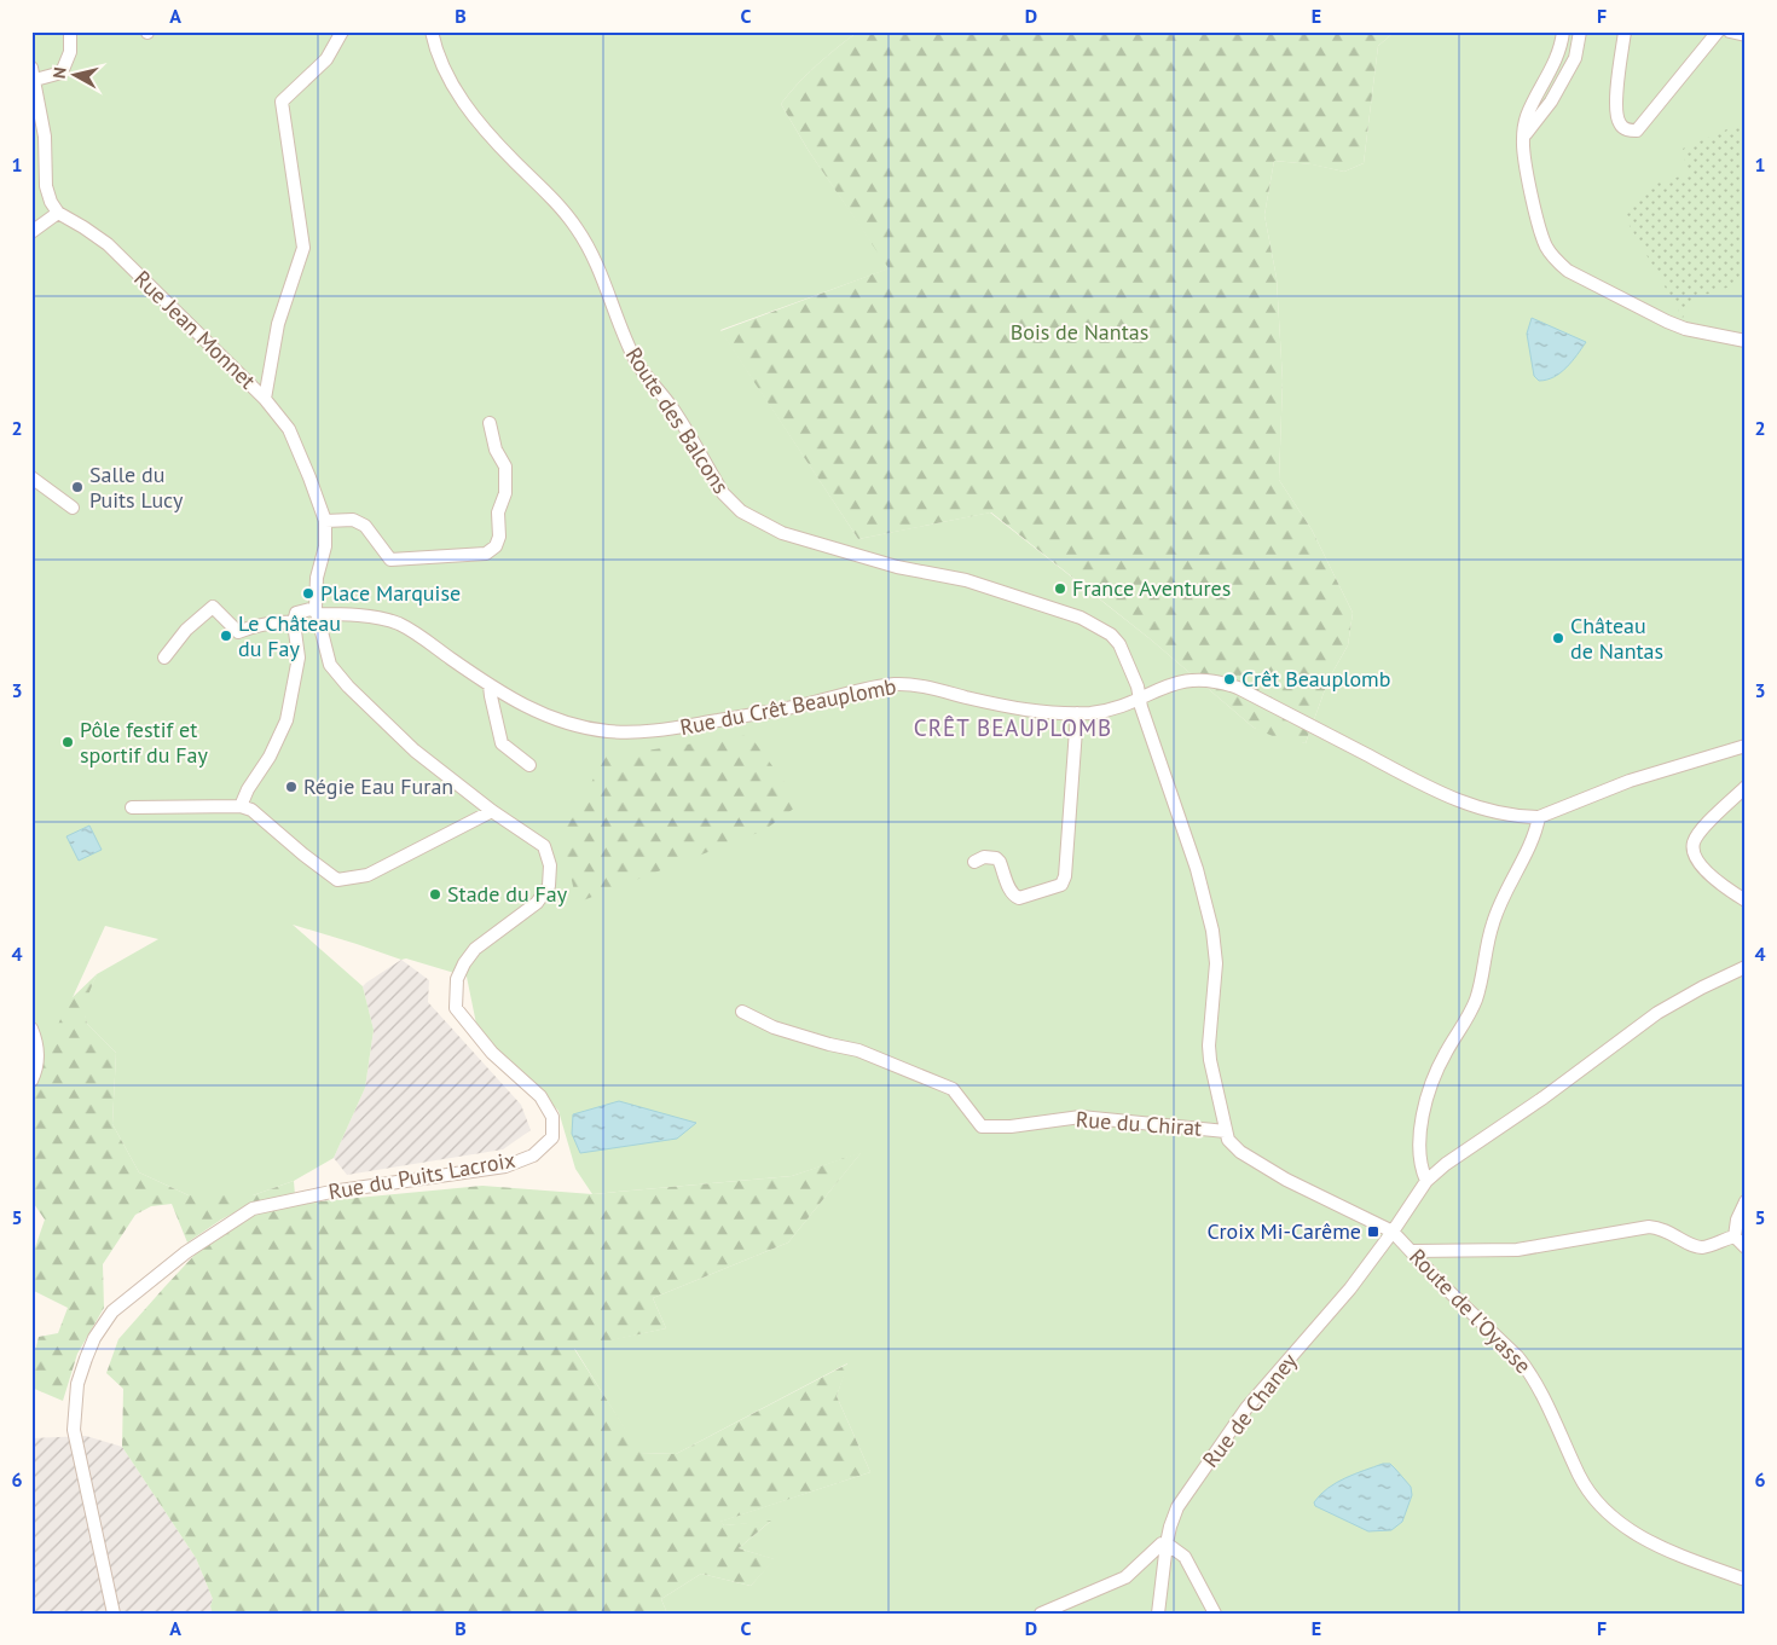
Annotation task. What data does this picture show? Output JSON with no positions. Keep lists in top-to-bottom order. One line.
{"streets":{"street":["Rue Jean Monnet","Route des Balcons","Rue du Crêt Beauplomb","Rue du Chirat","Rue du Puits Lacroix","Route de l'Oyasse","Rue de Chaney"]},"crossings":[["Rue Jean Monnet","Rue du Crêt Beauplomb"],["Rue Jean Monnet","Rue du Puits Lacroix"],["Route des Balcons","Rue du Crêt Beauplomb"],["Route des Balcons","Rue du Chirat"],["Rue du Crêt Beauplomb","Rue du Puits Lacroix"],["Rue du Chirat","Route de l'Oyasse"],["Rue du Chirat","Rue de Chaney"],["Route de l'Oyasse","Rue de Chaney"]],"districts":["CRÊT BEAUPLOMB"],"parks":["Bois de Nantas"],"places":{"other":["Salle du Puits Lucy","France Aventures","Place Marquise","Le Château du Fay","Château de Nantas","Crêt Beauplomb","Pôle festif et sportif du Fay","Régie Eau Furan","Stade du Fay"],"transit":["Croix Mi-Carême"]},"north":"left","grid":{"columns":["A","B","C","D","E","F"],"rows":["1","2","3","4","5","6"]}}
